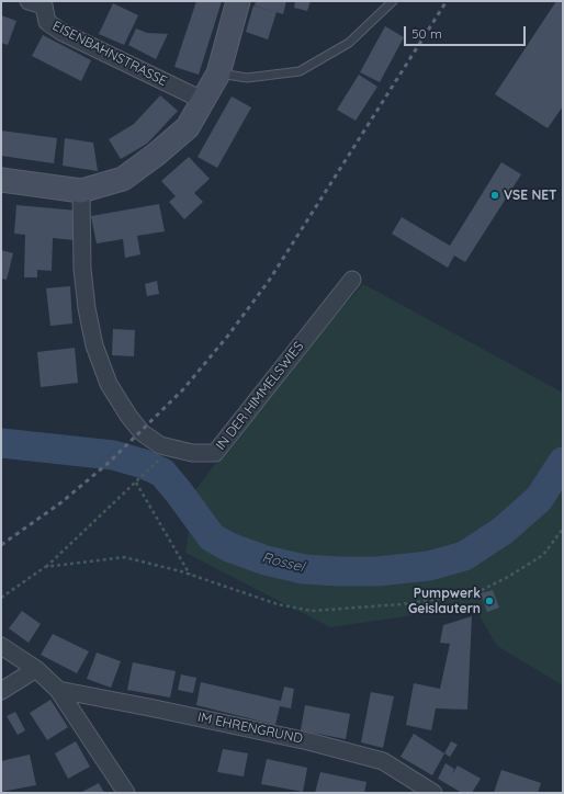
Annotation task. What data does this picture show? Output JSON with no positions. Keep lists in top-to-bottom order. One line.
{"streets":{"street":["EISENBAHNSTRASSE","IN DER HIMMELSWIES","IM EHRENGRUND"]},"water":["Rossel"],"places":["VSE NET","Pumpwerk Geislautern"],"scale_bar":"50 m"}
